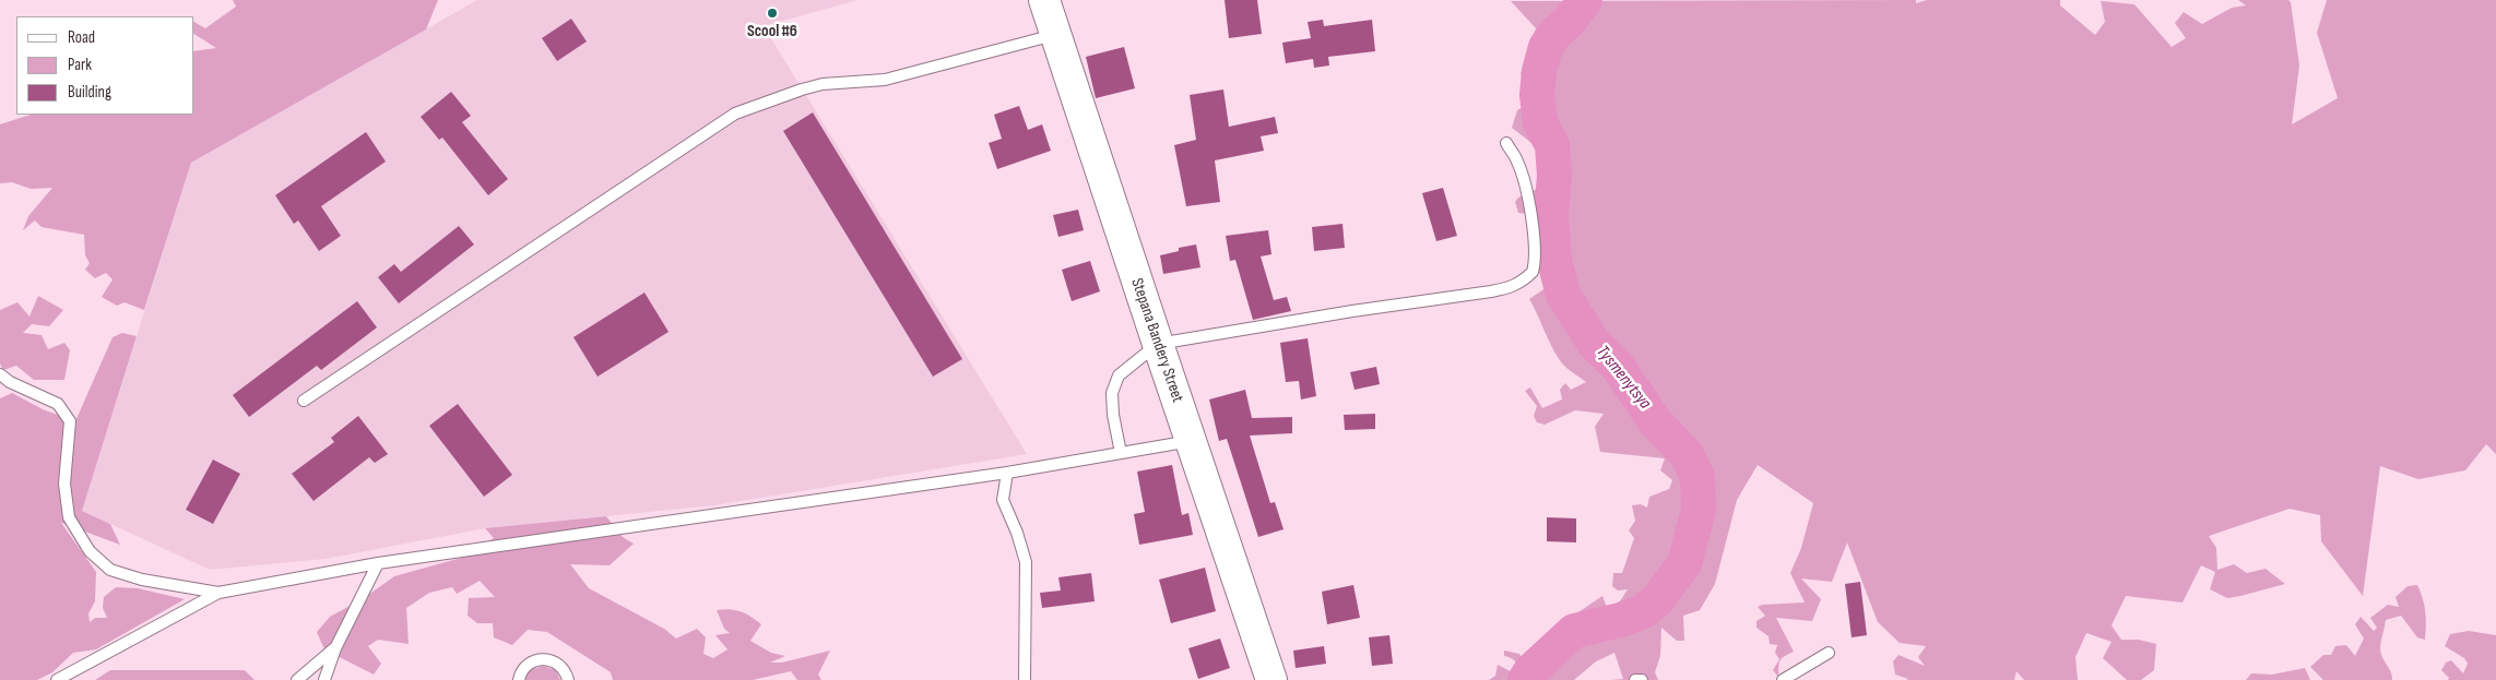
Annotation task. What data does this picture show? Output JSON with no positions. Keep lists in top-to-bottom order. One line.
{"streets":{"main road":["Stepana Bandery Street"]},"water":["Tysmenytsya"],"places":["Scool #6"],"legend":["Road","Park","Building"]}
